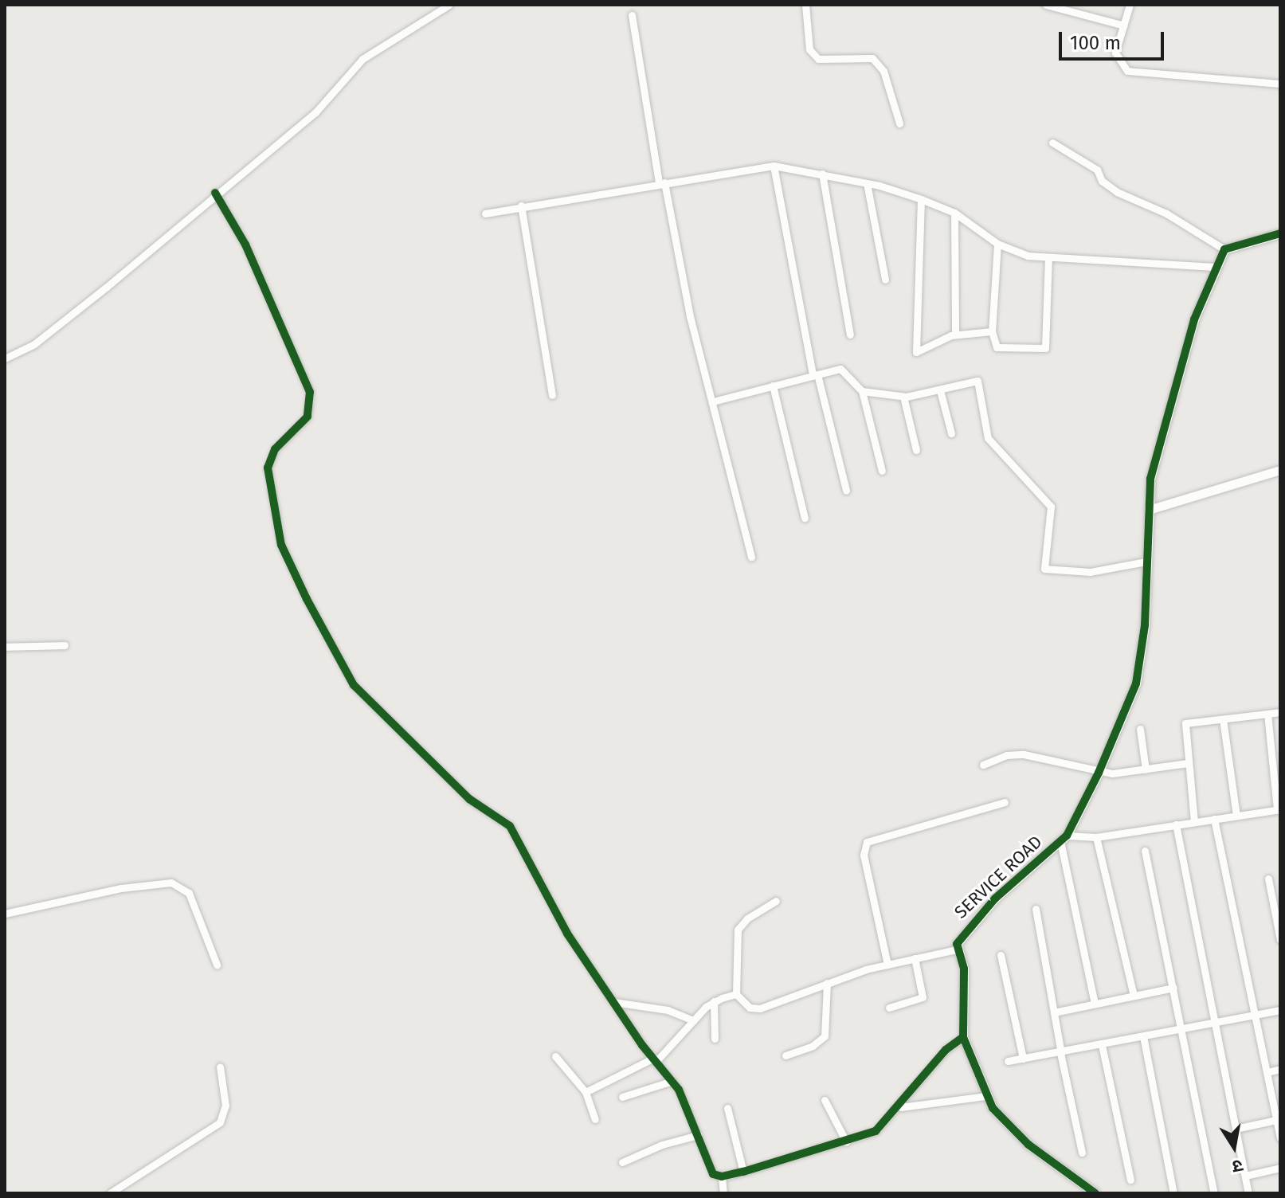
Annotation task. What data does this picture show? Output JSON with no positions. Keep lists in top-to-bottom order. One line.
{"streets":{"street":["SERVICE ROAD"]},"scale_bar":"100 m","north":"bottom"}
